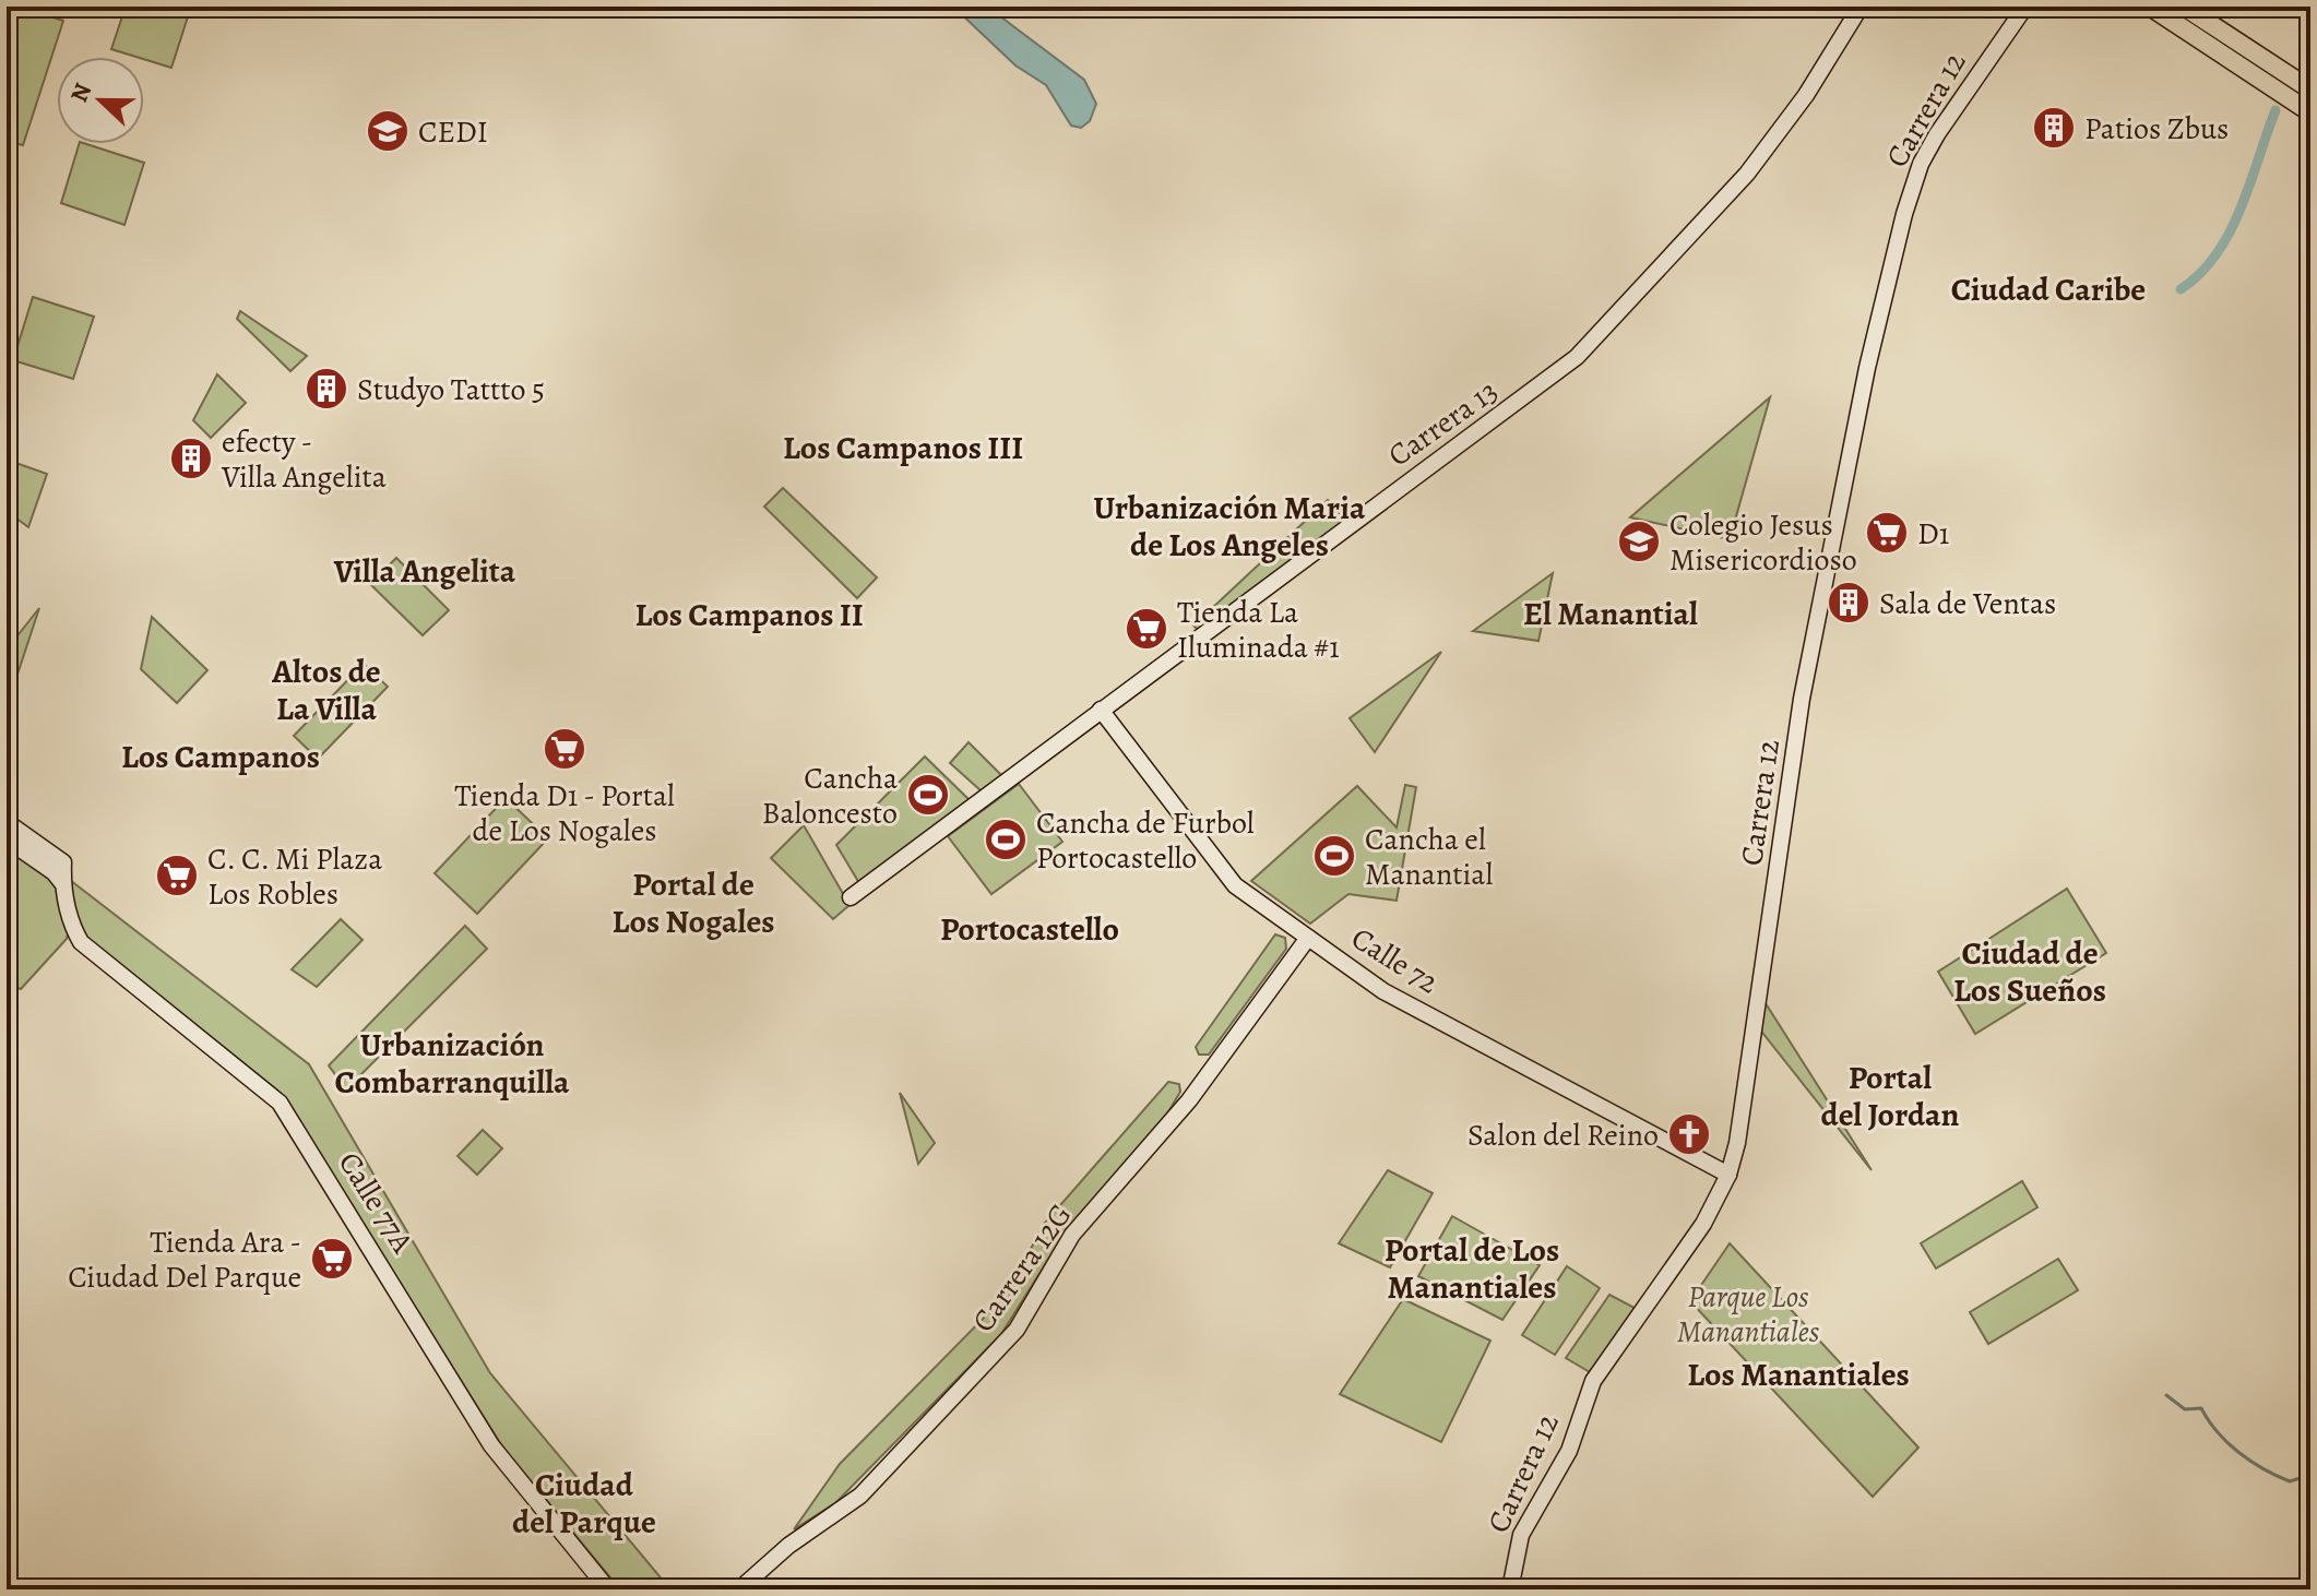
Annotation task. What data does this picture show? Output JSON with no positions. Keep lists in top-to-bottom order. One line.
{"streets":{"street":["Carrera 12","Carrera 13","Calle 72","Calle 77A","Carrera 12G"]},"crossings":[["Carrera 12","Calle 72"],["Carrera 13","Calle 72"],["Calle 72","Carrera 12G"]],"districts":["Ciudad Caribe","Los Campanos III","Urbanización Maria de Los Angeles","Villa Angelita","El Manantial","Los Campanos II","Altos de La Villa","Los Campanos","Portal de Los Nogales","Portocastello","Ciudad de Los Sueños","Urbanización Combarranquilla","Portal del Jordan","Portal de Los Manantiales","Los Manantiales","Ciudad del Parque"],"parks":["Parque Los Manantiales"],"places":{"building":["Patios Zbus","Studyo Tattto 5","efecty - Villa Angelita","Sala de Ventas"],"school or university":["CEDI","Colegio Jesus Misericordioso"],"supermarket":["D1","Tienda La Iluminada #1","Tienda D1 - Portal de Los Nogales","C. C. Mi Plaza Los Robles","Tienda Ara - Ciudad Del Parque"],"sports":["Cancha Baloncesto","Cancha de Furbol Portocastello","Cancha el Manantial"],"church":["Salon del Reino"]},"north":"left"}
